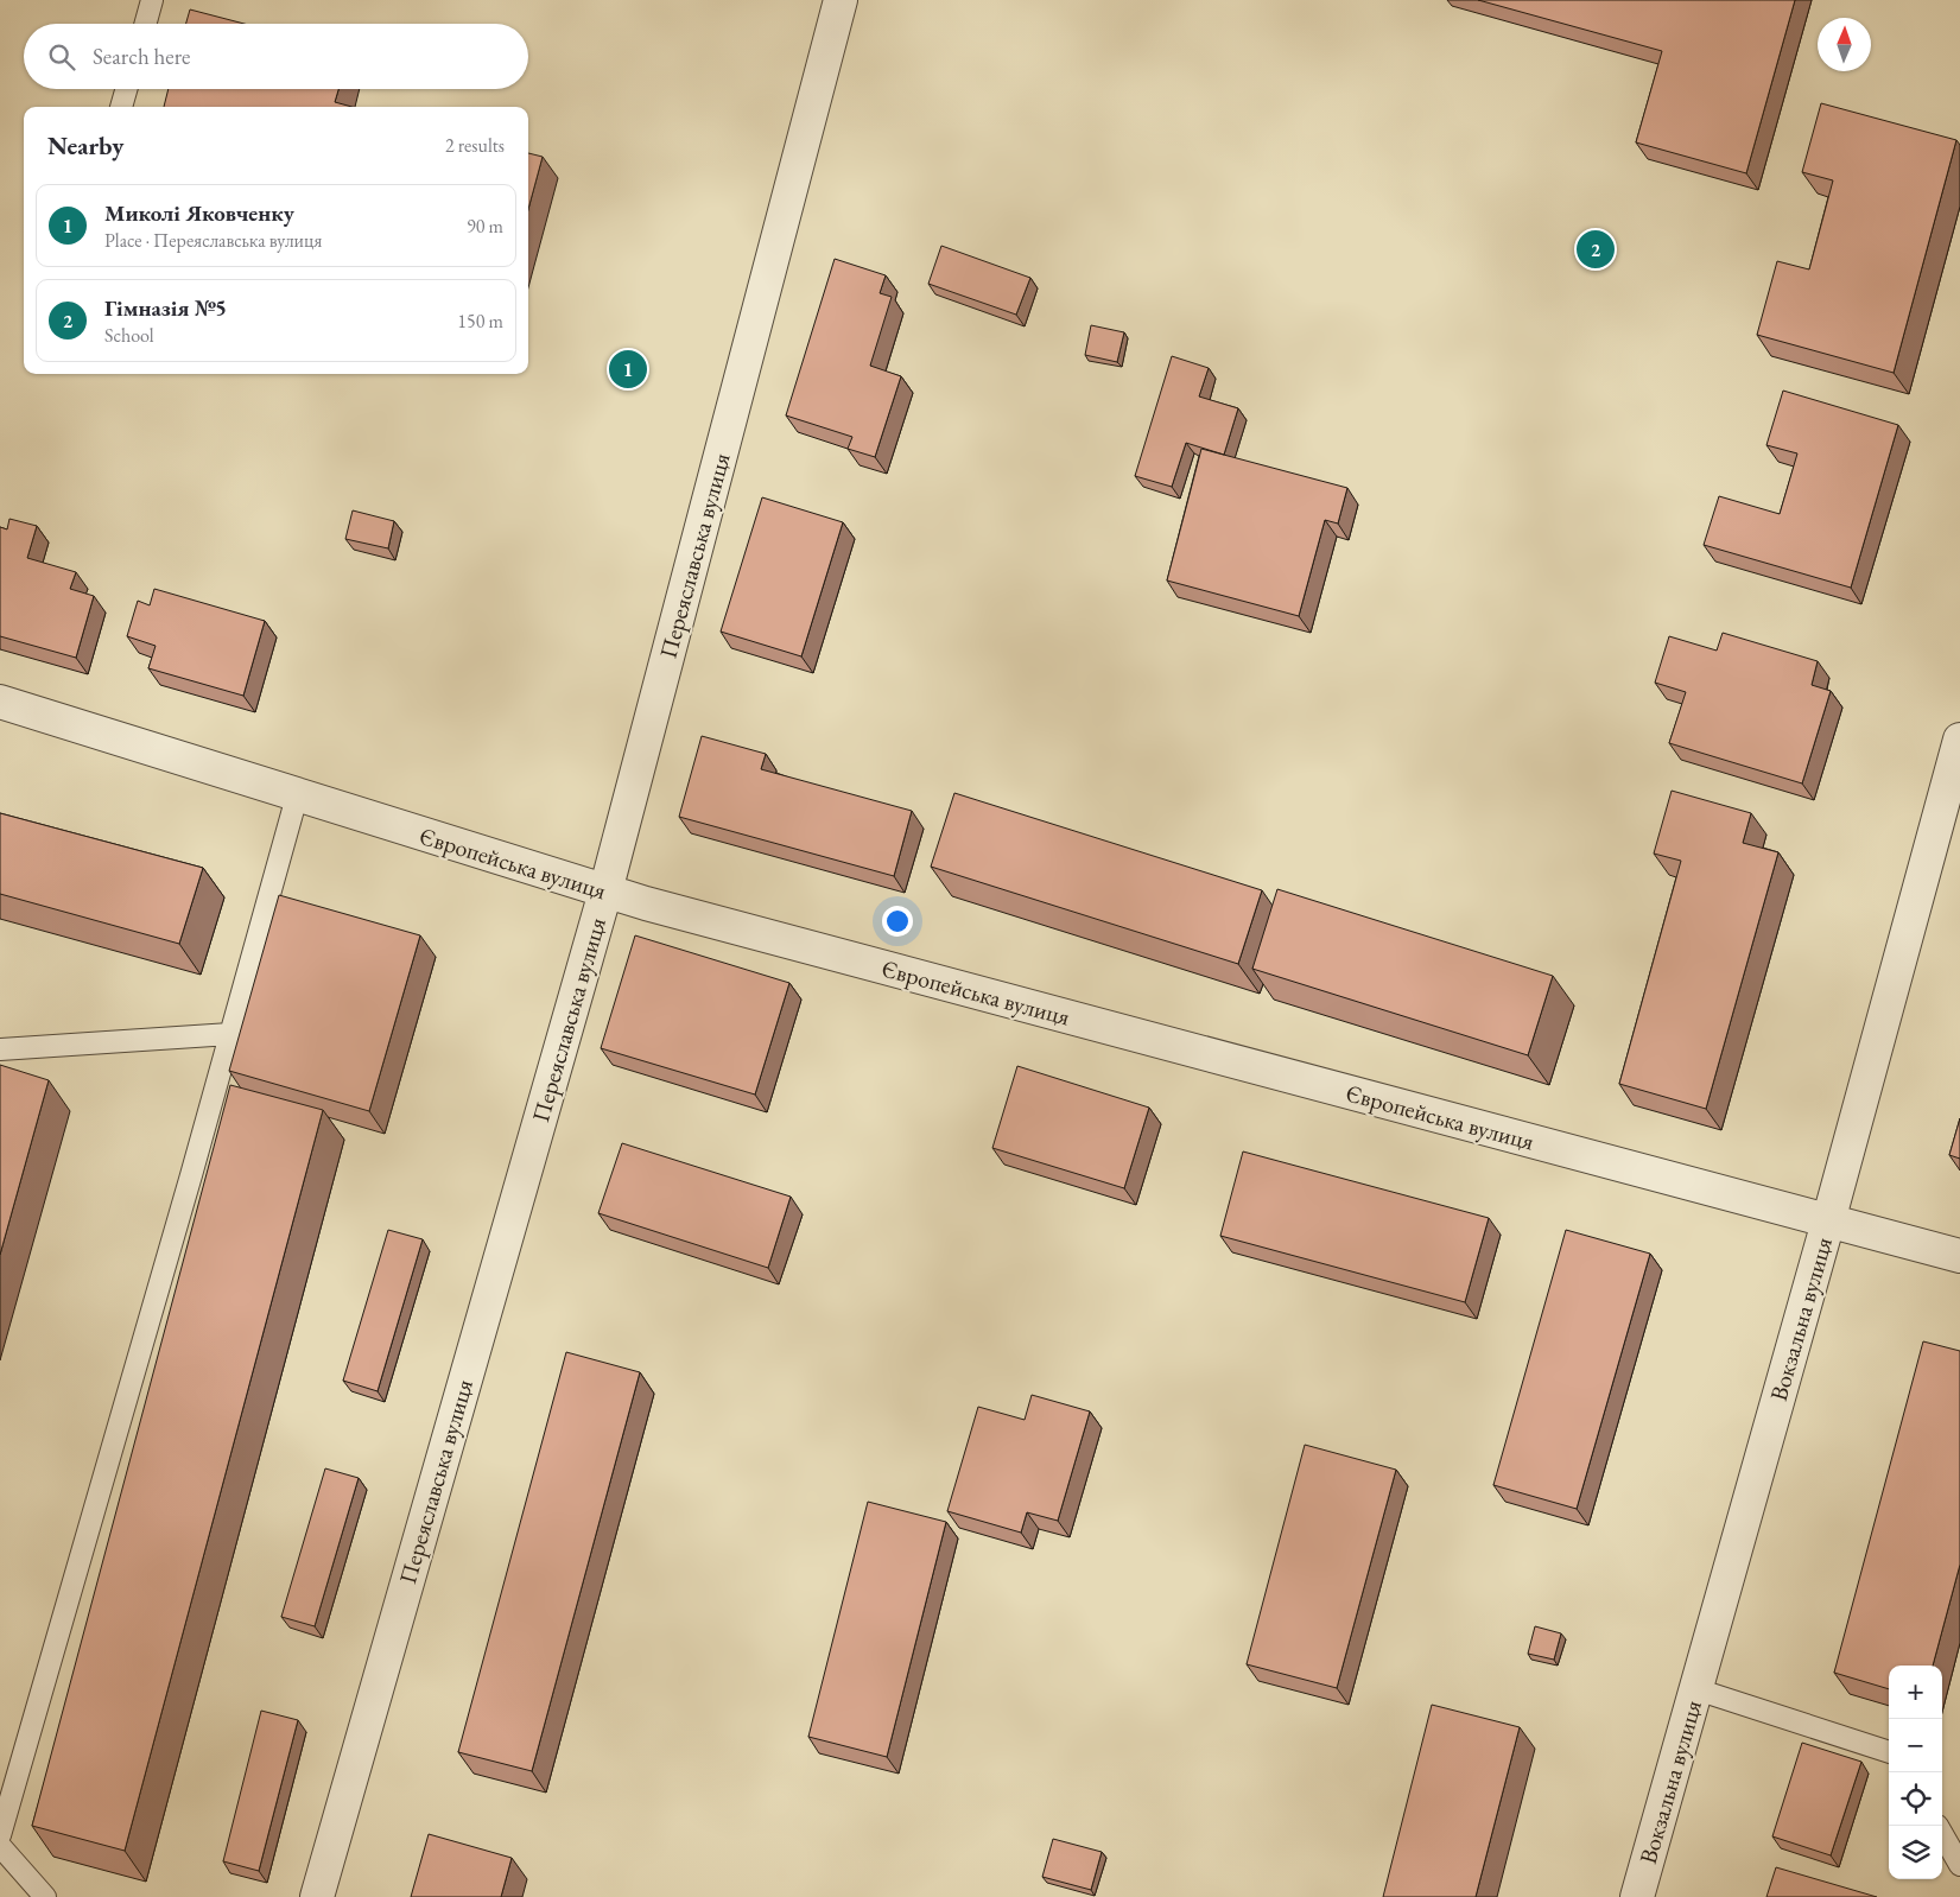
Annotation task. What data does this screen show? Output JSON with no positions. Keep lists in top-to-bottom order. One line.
{"streets":{"street":["Переяславська вулиця","Європейська вулиця","Вокзальна вулиця"]},"crossings":[["Переяславська вулиця","Європейська вулиця"],["Європейська вулиця","Вокзальна вулиця"]],"north":"top","page":{"search":"Search here","heading":["Nearby","2 results"],"list":[{"mark":"1","name":"Миколі Яковченку","note":"Place · Переяславська вулиця","value":"90 m"},{"mark":"2","name":"Гімназія №5","note":"School","value":"150 m"}],"pins":["2","1"],"map_buttons":["+","−"]}}
